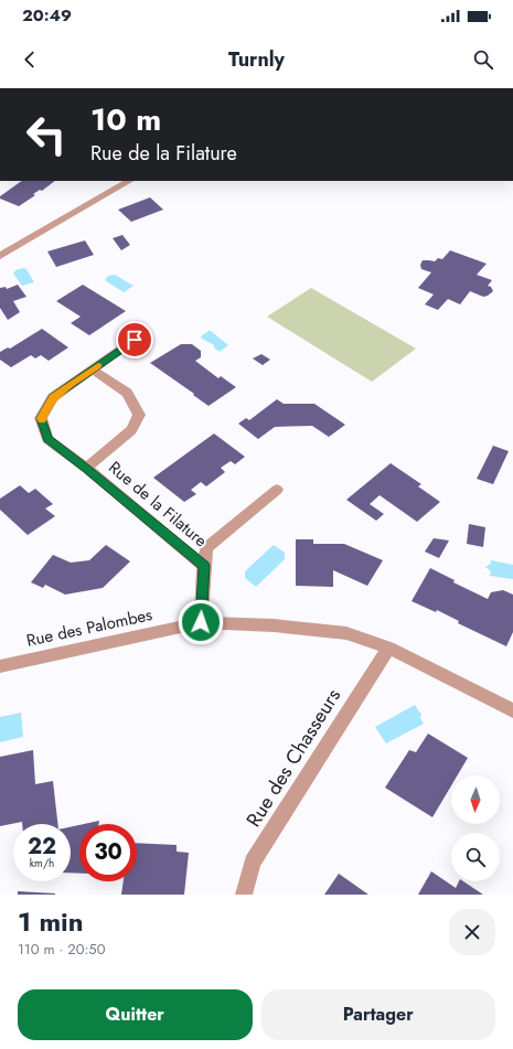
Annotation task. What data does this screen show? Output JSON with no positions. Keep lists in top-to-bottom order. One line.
{"streets":{"street":["Rue de la Filature","Rue des Palombes","Rue des Chasseurs"]},"crossings":[["Rue de la Filature","Rue des Palombes"],["Rue des Palombes","Rue des Chasseurs"]],"north":"bottom","page":{"status":"20:49","header":"Turnly","turn":["10 m","Rue de la Filature"],"speed":"22 km/h","limit":"30","heading":["1 min","110 m · 20:50"],"buttons":["Quitter","Partager"]}}
